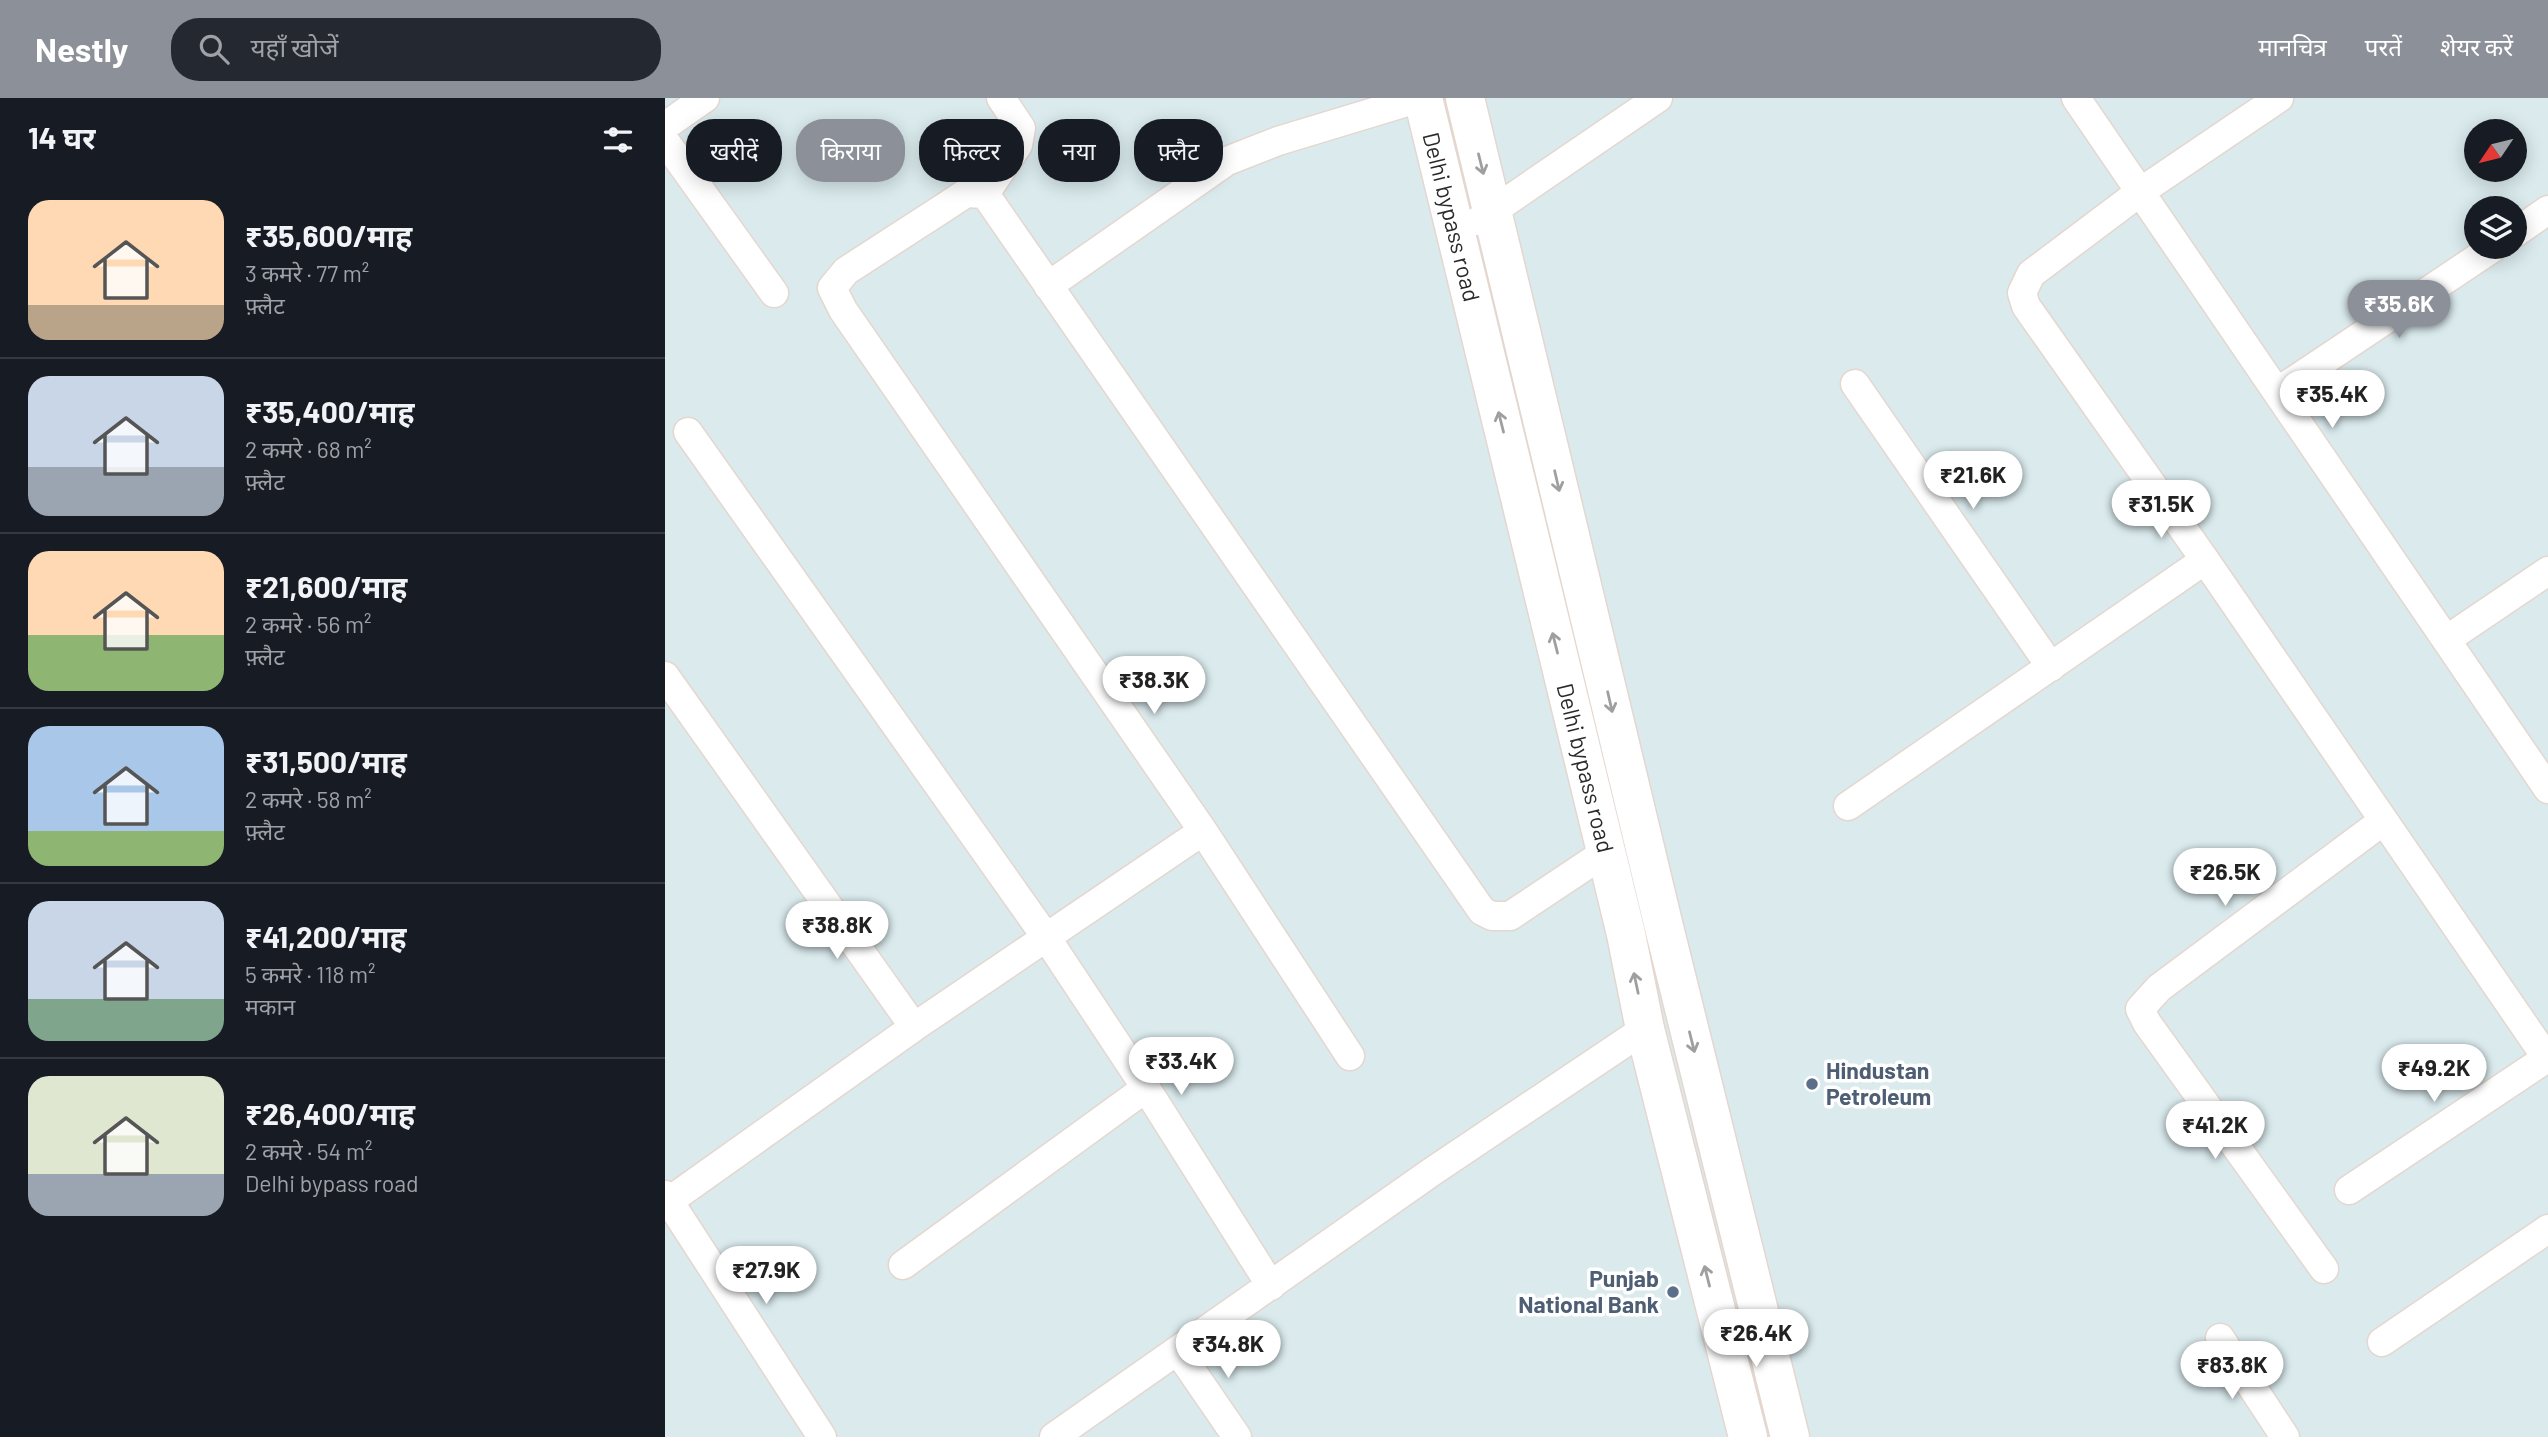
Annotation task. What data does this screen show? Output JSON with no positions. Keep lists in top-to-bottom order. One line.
{"streets":{"main road":["Delhi bypass road"]},"places":["Hindustan Petroleum","Punjab National Bank"],"north":"bottom left","page":{"header":"Nestly","search":"यहाँ खोजें","nav":["मानचित्र","परतें","शेयर करें"],"heading":"14 घर","chip":["खरीदें","किराया","फ़िल्टर","नया","फ़्लैट"],"list":[{"name":"₹35,600/माह","note":"3 कमरे · 77 m² · फ़्लैट"},{"name":"₹35,400/माह","note":"2 कमरे · 68 m² · फ़्लैट"},{"name":"₹21,600/माह","note":"2 कमरे · 56 m² · फ़्लैट"},{"name":"₹31,500/माह","note":"2 कमरे · 58 m² · फ़्लैट"},{"name":"₹41,200/माह","note":"5 कमरे · 118 m² · मकान"},{"name":"₹26,400/माह","note":"2 कमरे · 54 m² · Delhi bypass road"}],"price":["₹35.6K","₹35.4K","₹21.6K","₹31.5K","₹38.3K","₹26.5K","₹38.8K","₹33.4K","₹49.2K","₹41.2K","₹27.9K","₹26.4K","₹34.8K","₹83.8K"]}}
